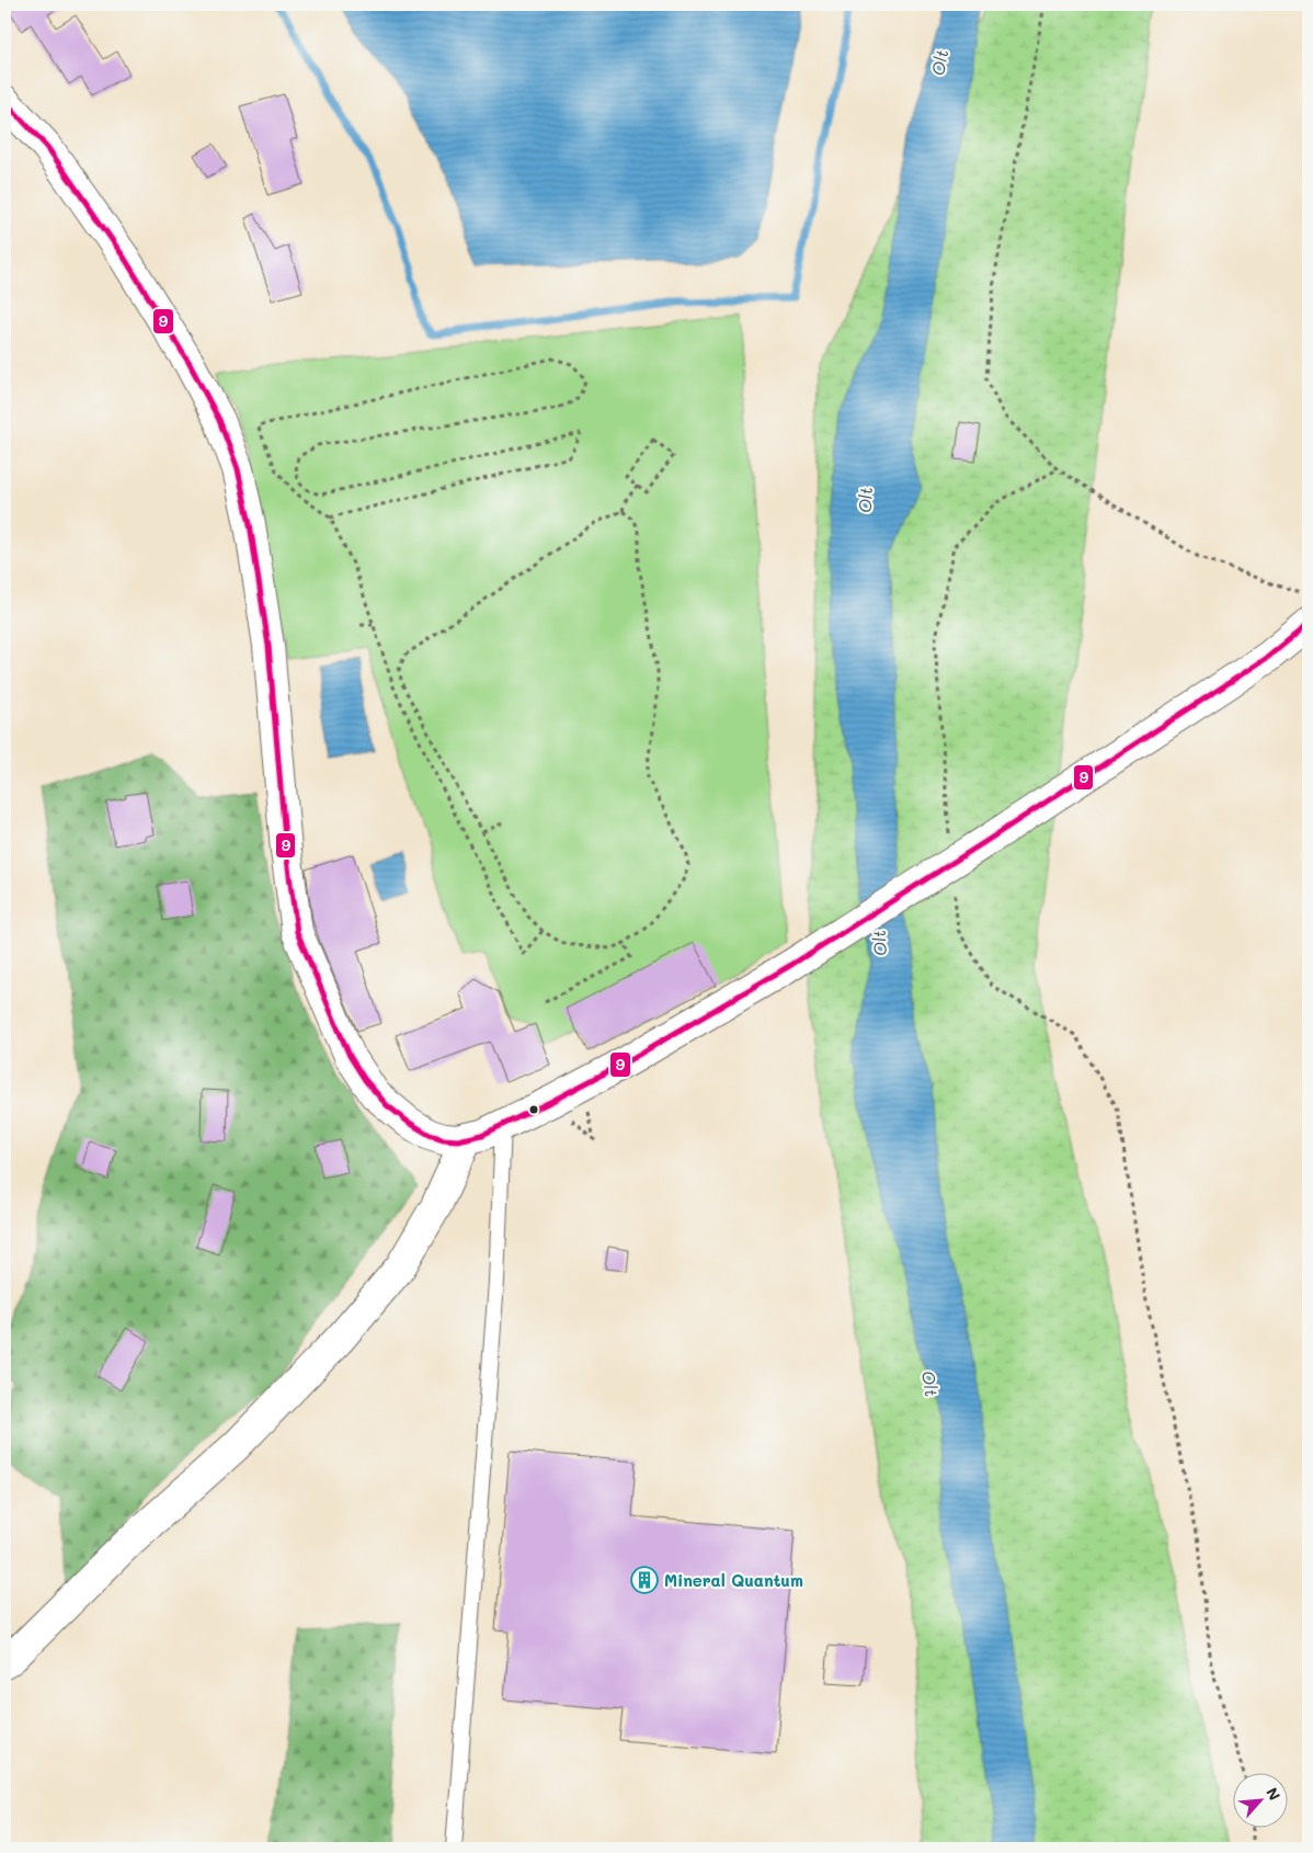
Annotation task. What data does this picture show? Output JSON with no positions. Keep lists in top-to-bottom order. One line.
{"water":["Olt"],"places":{"building":["Mineral Quantum"]},"lines":["transit line 9"],"north":"top right"}
